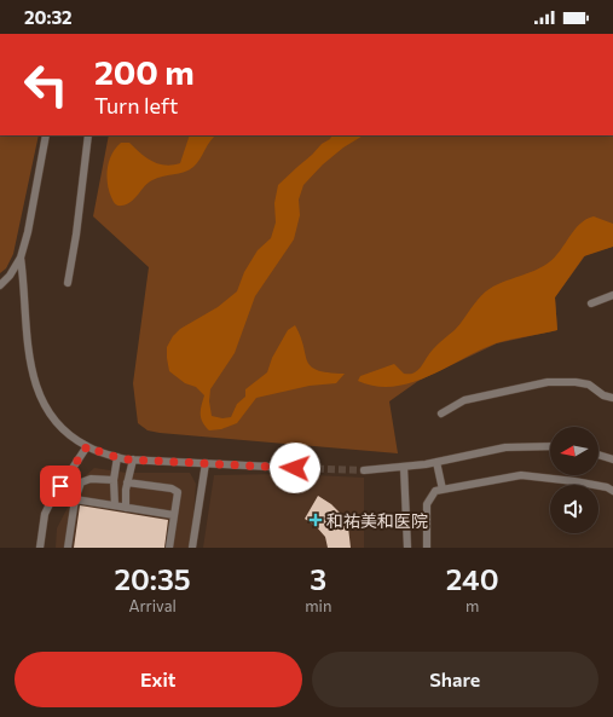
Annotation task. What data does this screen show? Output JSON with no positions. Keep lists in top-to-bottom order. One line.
{"places":{"health":["和祐美和医院"]},"north":"left","page":{"status":"20:32","turn":["200 m","Turn left"],"eta":["20:35","Arrival","3","min","240","m"],"buttons":["Exit","Share"]}}
